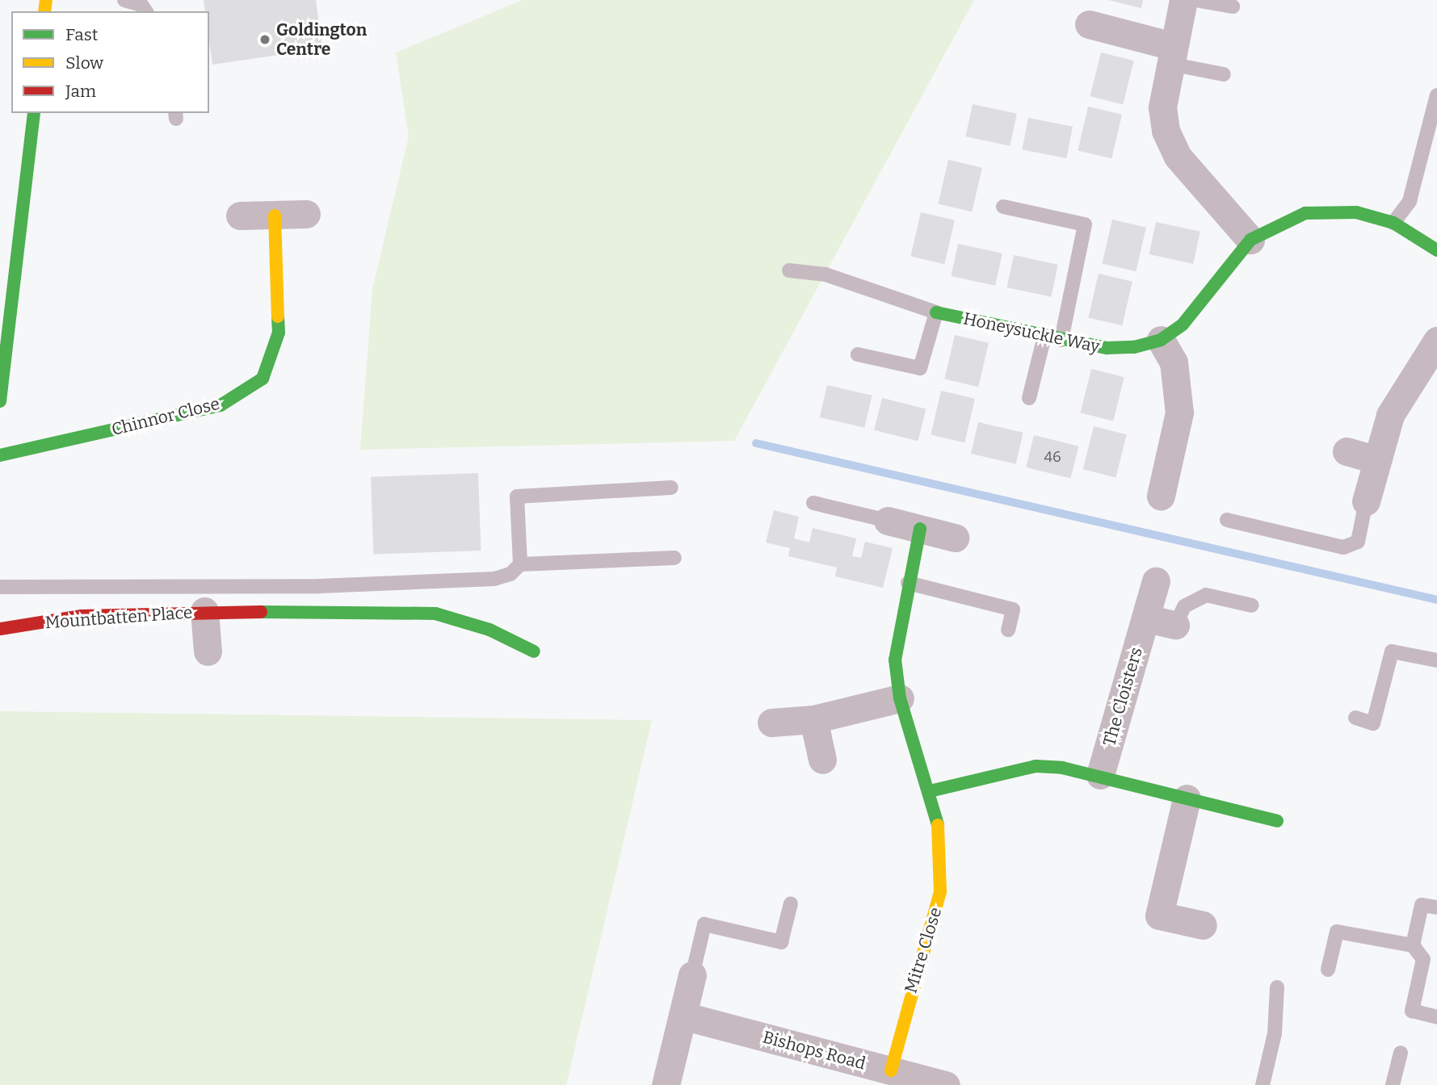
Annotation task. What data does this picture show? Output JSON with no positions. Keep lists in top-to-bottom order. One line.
{"streets":{"street":["Honeysuckle Way","Chinnor Close","Mountbatten Place","The Cloisters","Mitre Close","Bishops Road"]},"crossings":[["Mitre Close","Bishops Road"]],"places":["Goldington Centre"],"house_numbers":["46"],"legend":["Fast","Slow","Jam"]}
